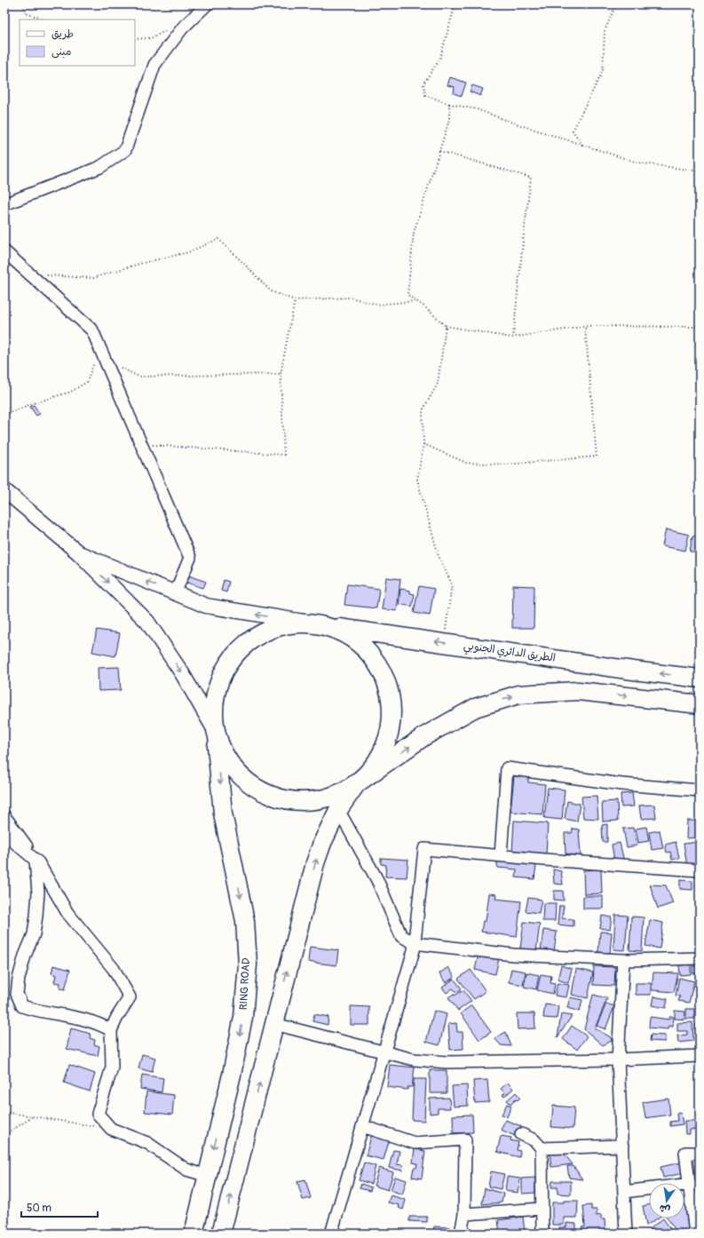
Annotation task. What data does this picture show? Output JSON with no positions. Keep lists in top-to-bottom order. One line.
{"streets":{"main road":["الطريق الدائري الجنوبي","RING ROAD"]},"crossings":[["الطريق الدائري الجنوبي","RING ROAD"]],"one_way":["الطريق الدائري الجنوبي"],"legend":["طريق","مبنى"],"scale_bar":"50 m","north":"bottom"}
